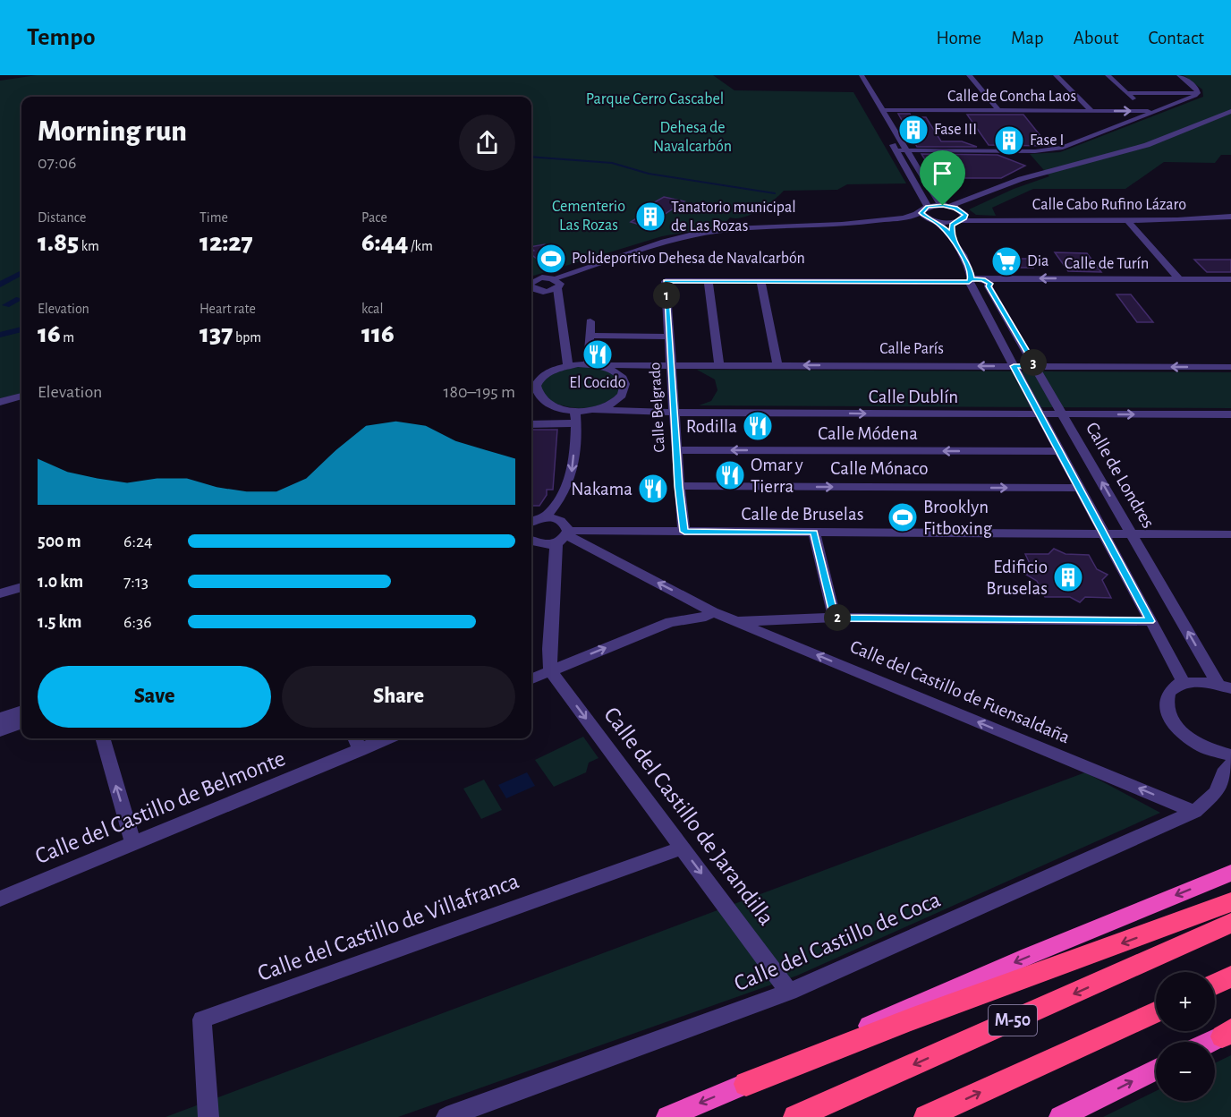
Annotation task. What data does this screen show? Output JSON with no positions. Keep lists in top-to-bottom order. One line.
{"streets":{"highway":["M-50"],"street":["Calle de Concha Laos","Calle Cabo Rufino Lázaro","Calle de Turín","Calle París","Calle Dublín","Calle Belgrado","Calle Módena","Calle Mónaco","Calle de Londres","Calle de Bruselas","Calle del Castillo de Fuensaldaña","Calle del Castillo de Belmonte","Calle del Castillo de Jarandilla","Calle del Castillo de Villafranca","Calle del Castillo de Coca"]},"crossings":[["Calle de Turín","Calle de Londres"],["Calle París","Calle Belgrado"],["Calle París","Calle de Londres"],["Calle Dublín","Calle Belgrado"],["Calle Dublín","Calle de Londres"],["Calle Belgrado","Calle Módena"],["Calle Belgrado","Calle Mónaco"],["Calle Belgrado","Calle de Bruselas"],["Calle de Londres","Calle de Bruselas"],["Calle de Bruselas","Calle del Castillo de Fuensaldaña"],["Calle del Castillo de Fuensaldaña","Calle del Castillo de Coca"],["Calle del Castillo de Jarandilla","Calle del Castillo de Villafranca"],["Calle del Castillo de Jarandilla","Calle del Castillo de Coca"]],"one_way":["Calle Dublín","Calle Módena","Calle Mónaco","Calle del Castillo de Jarandilla"],"parks":["Parque Cerro Cascabel","Dehesa de Navalcarbón","Cementerio Las Rozas"],"places":{"building":["Fase III","Fase I","Tanatorio municipal de Las Rozas","Edificio Bruselas"],"sports":["Polideportivo Dehesa de Navalcarbón","Brooklyn Fitboxing"],"supermarket":["Dia"],"restaurant":["El Cocido","Rodilla","Omar y Tierra","Nakama"]},"page":{"header":"Tempo","nav":["Home","Map","About","Contact"],"heading":["Morning run","07:06"],"stats":[["Distance","1.85 km"],["Time","12:27"],["Pace","6:44 /km"],["Elevation","16 m"],["Heart rate","137 bpm"],["kcal","116"]],"pins":["1","3","2"],"chart":["Elevation","180–195 m"],"list":[{"name":"500 m","note":"6:24"},{"name":"1.0 km","note":"7:13"},{"name":"1.5 km","note":"6:36"}],"buttons":["Save","Share"],"map_buttons":["+","−"]}}
